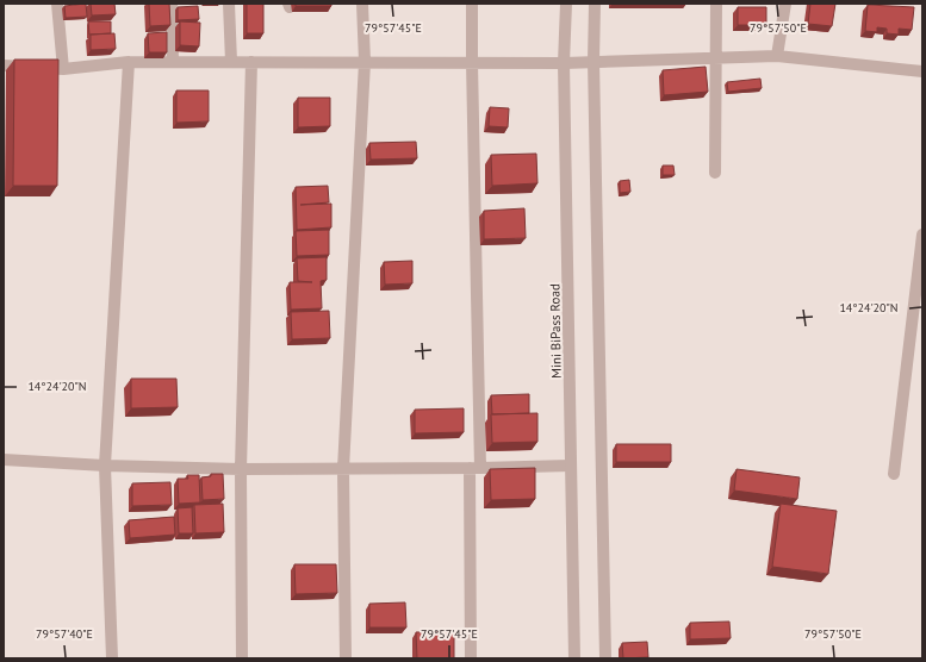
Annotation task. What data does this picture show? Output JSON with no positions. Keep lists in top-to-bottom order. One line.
{"streets":{"street":["Mini BiPass Road"]},"coordinates":["79°57'45\"E","79°57'50\"E","14°24'20\"N","79°57'40\"E"]}
